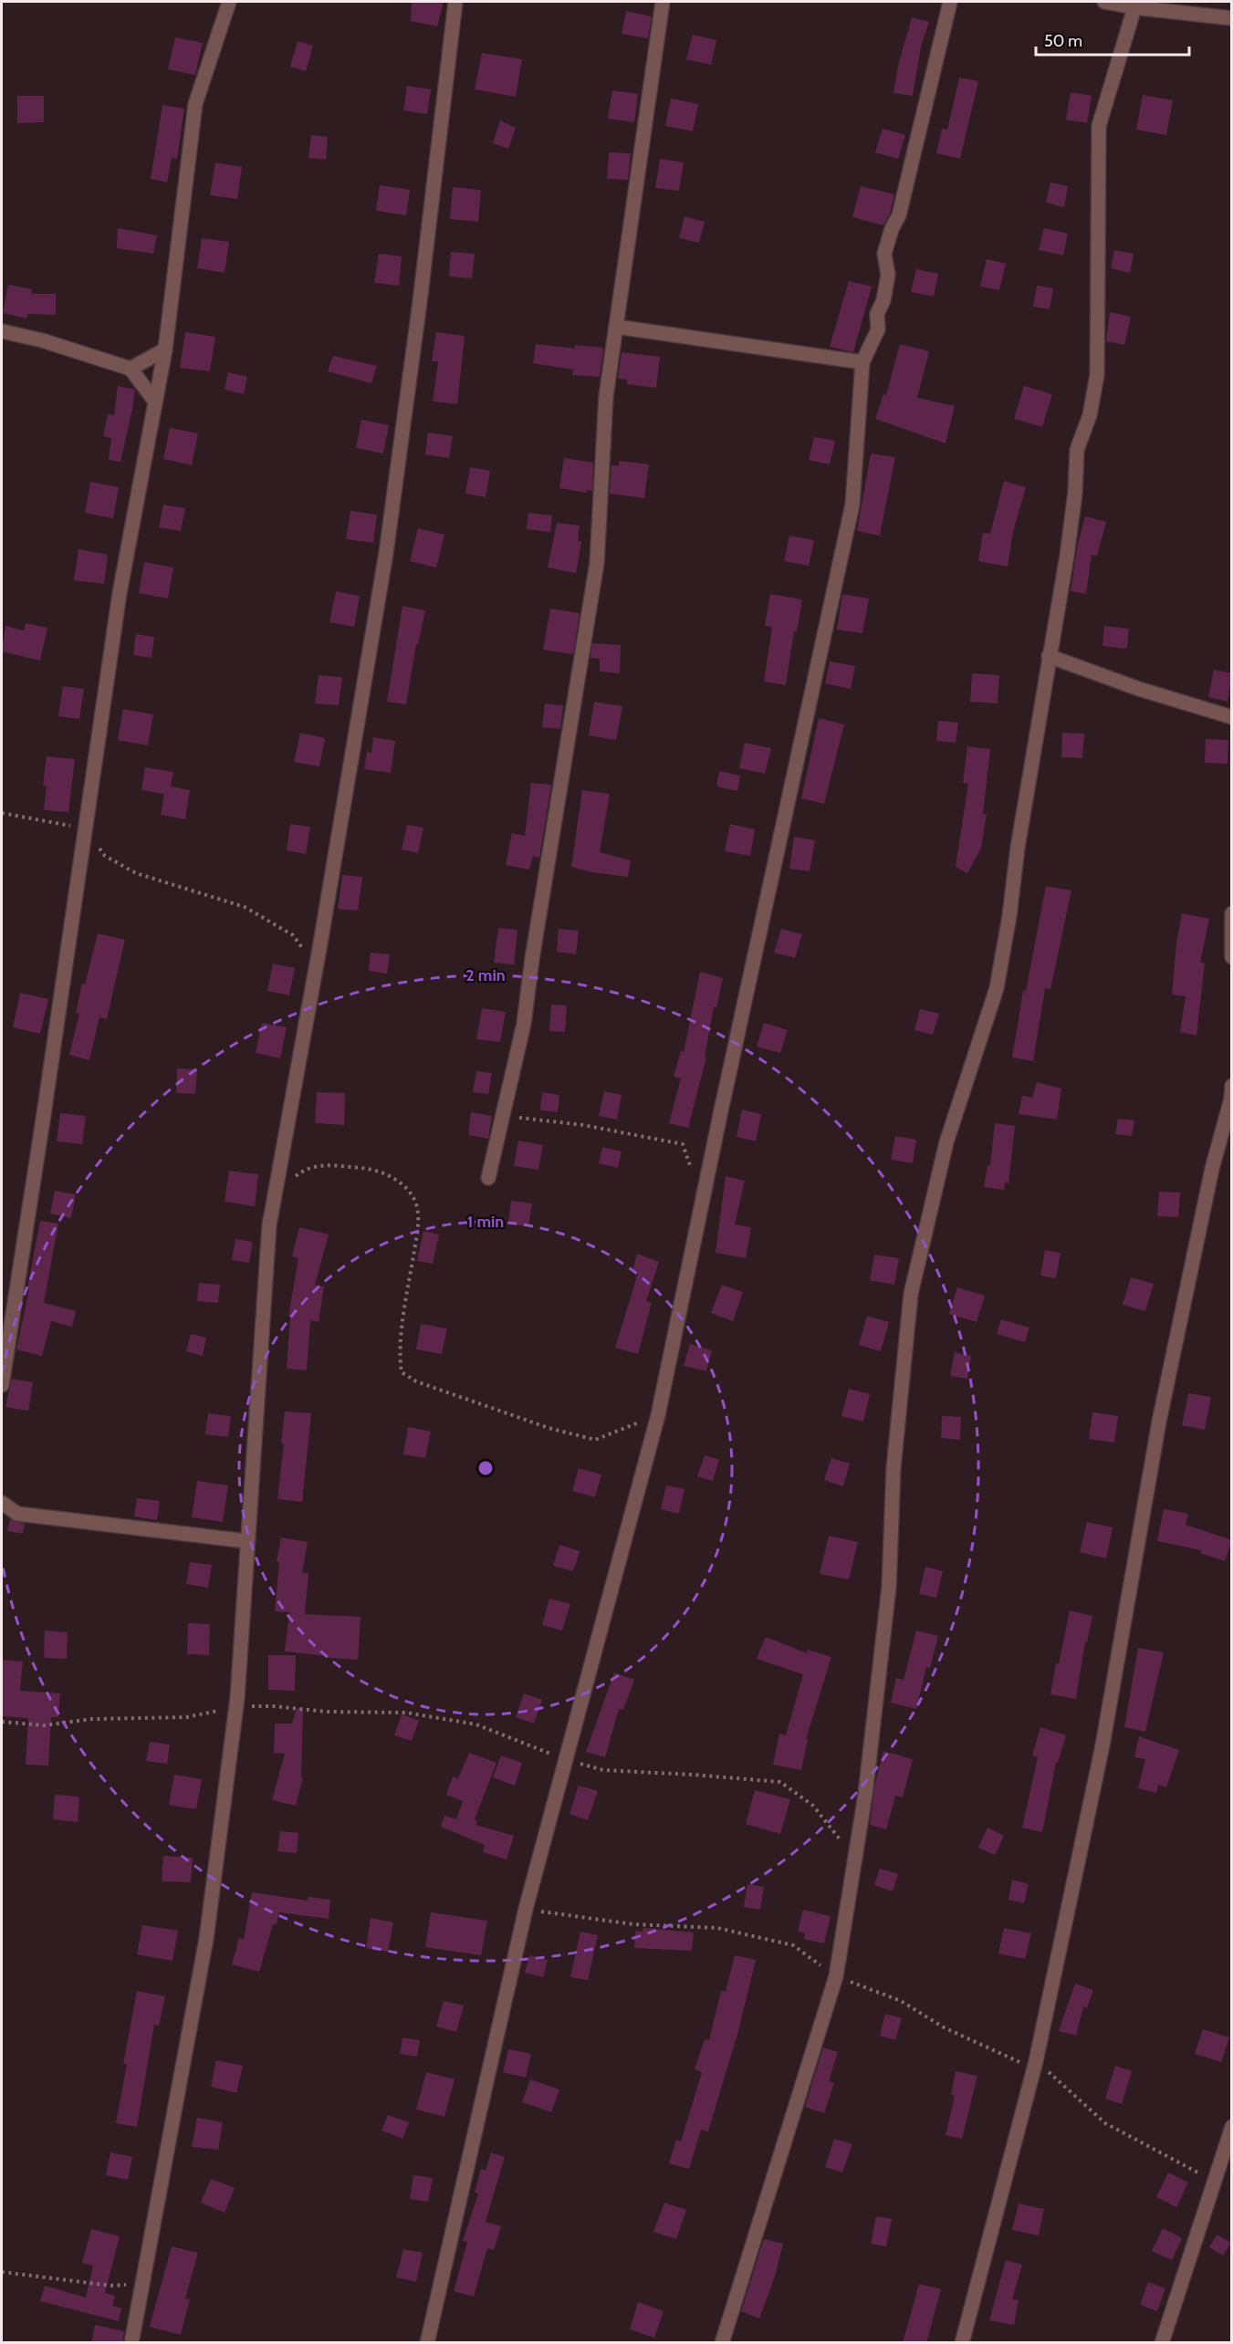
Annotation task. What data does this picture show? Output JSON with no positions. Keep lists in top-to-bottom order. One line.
{"scale_bar":"50 m","rings":["2 min","1 min"]}
